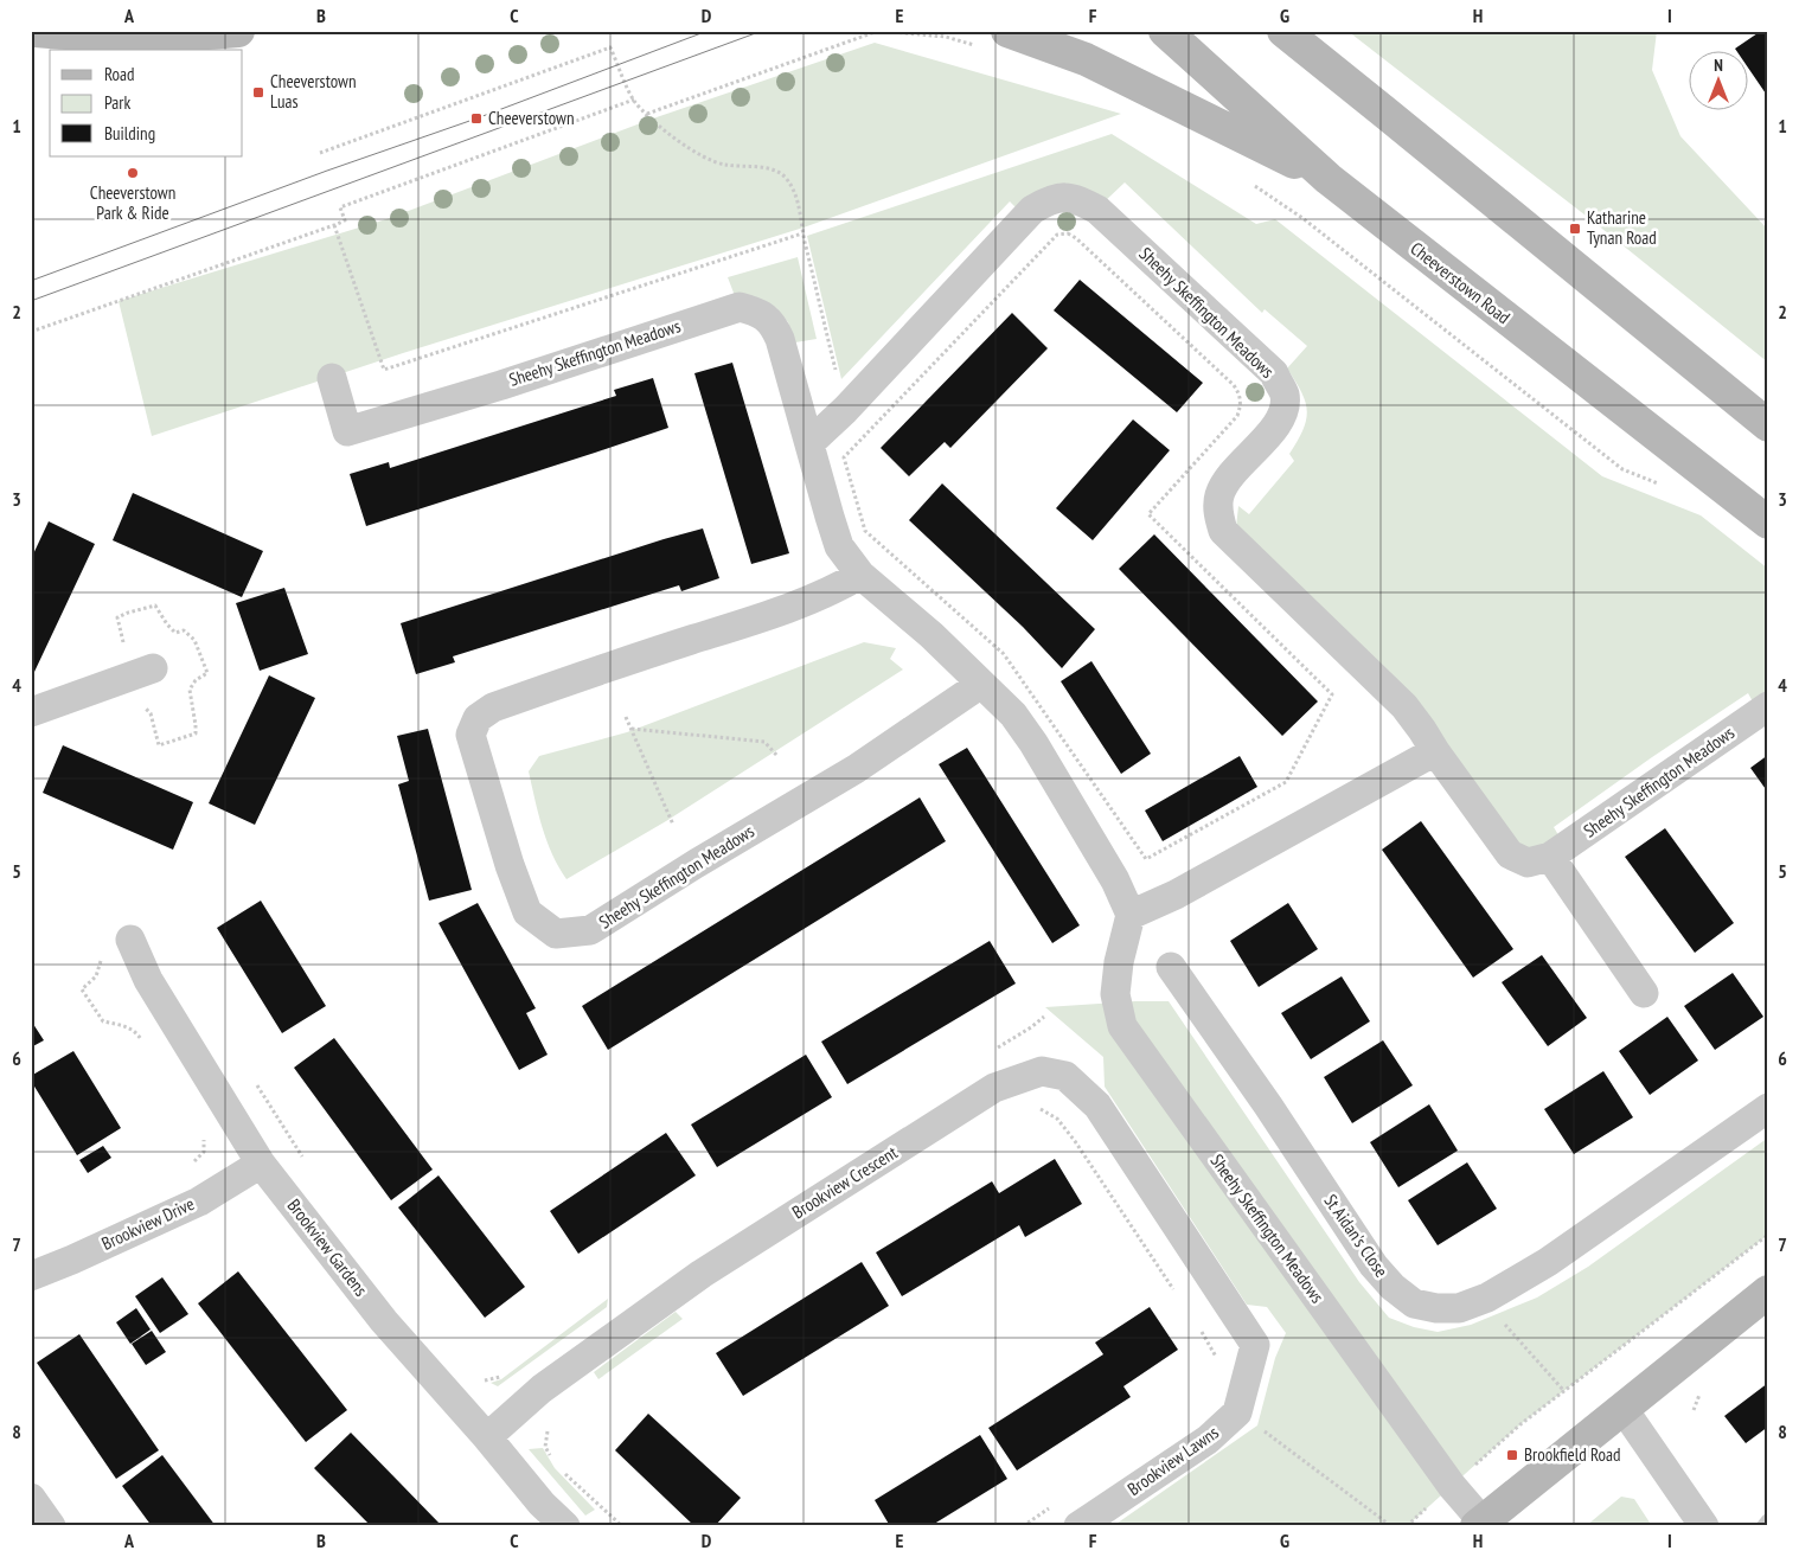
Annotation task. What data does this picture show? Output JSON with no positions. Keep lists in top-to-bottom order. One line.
{"streets":{"main road":["Cheeverstown Road"],"street":["Sheehy Skeffington Meadows","Brookview Crescent","Brookview Drive","St Aidan's Close","Brookview Gardens","Brookview Lawns"]},"crossings":[["Brookview Crescent","Brookview Gardens"],["Brookview Crescent","Brookview Lawns"],["Brookview Drive","Brookview Gardens"]],"places":{"transit":["Cheeverstown Luas","Cheeverstown","Katharine Tynan Road","Brookfield Road"],"other":["Cheeverstown Park & Ride"]},"legend":["Road","Park","Building"],"north":"top","grid":{"columns":["A","B","C","D","E","F","G","H","I"],"rows":["1","2","3","4","5","6","7","8"]}}
